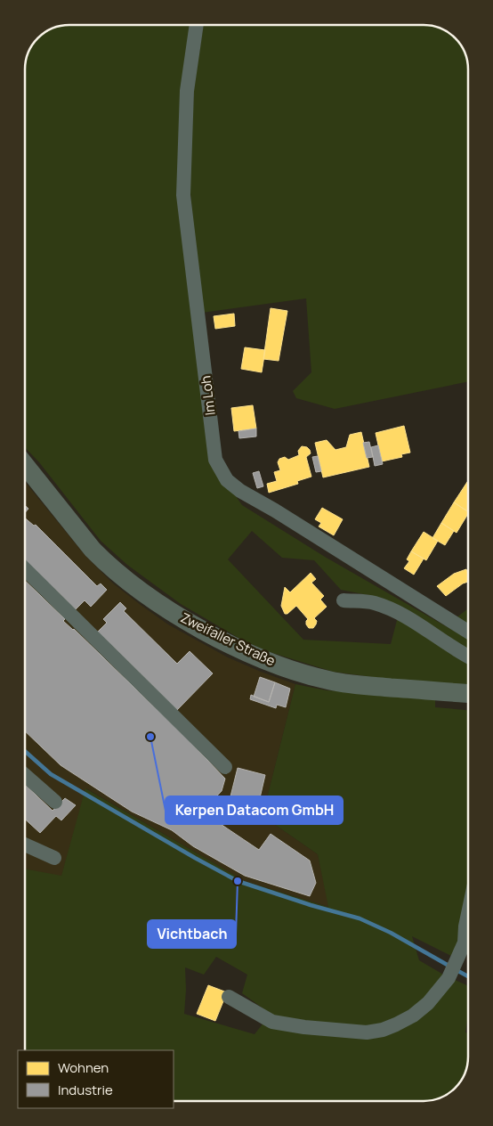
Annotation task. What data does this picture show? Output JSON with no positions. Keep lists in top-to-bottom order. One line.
{"streets":{"main road":["Zweifaller Straße"],"street":["Im Loh"]},"places":["Kerpen Datacom GmbH","Vichtbach"],"legend":["Wohnen","Industrie"]}
